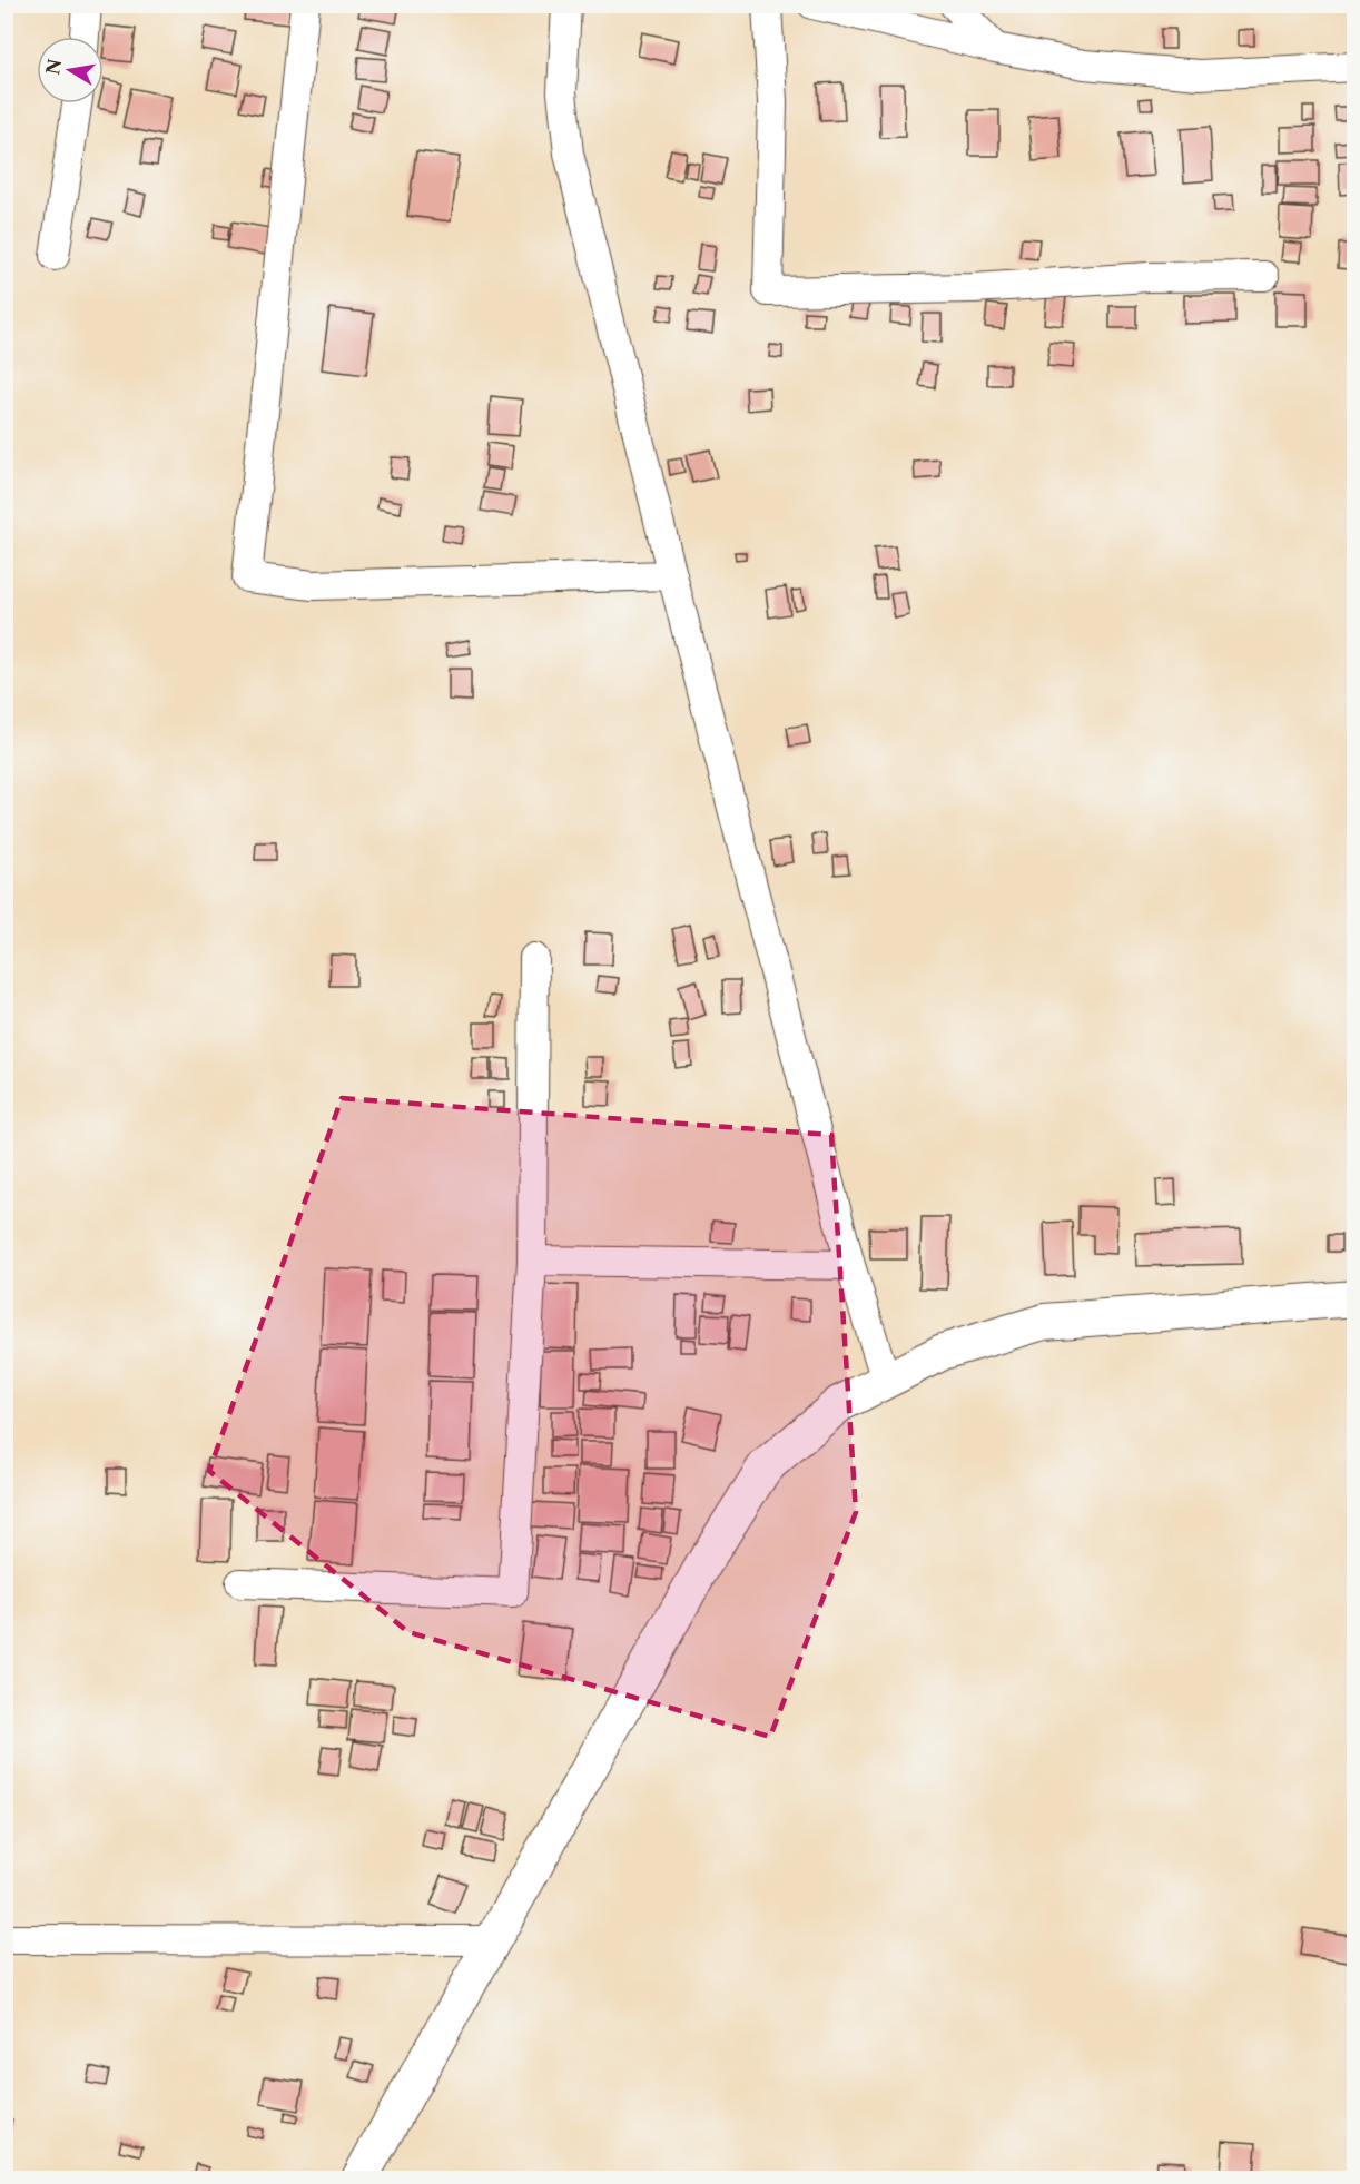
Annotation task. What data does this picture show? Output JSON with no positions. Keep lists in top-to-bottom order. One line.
{"north":"left"}
